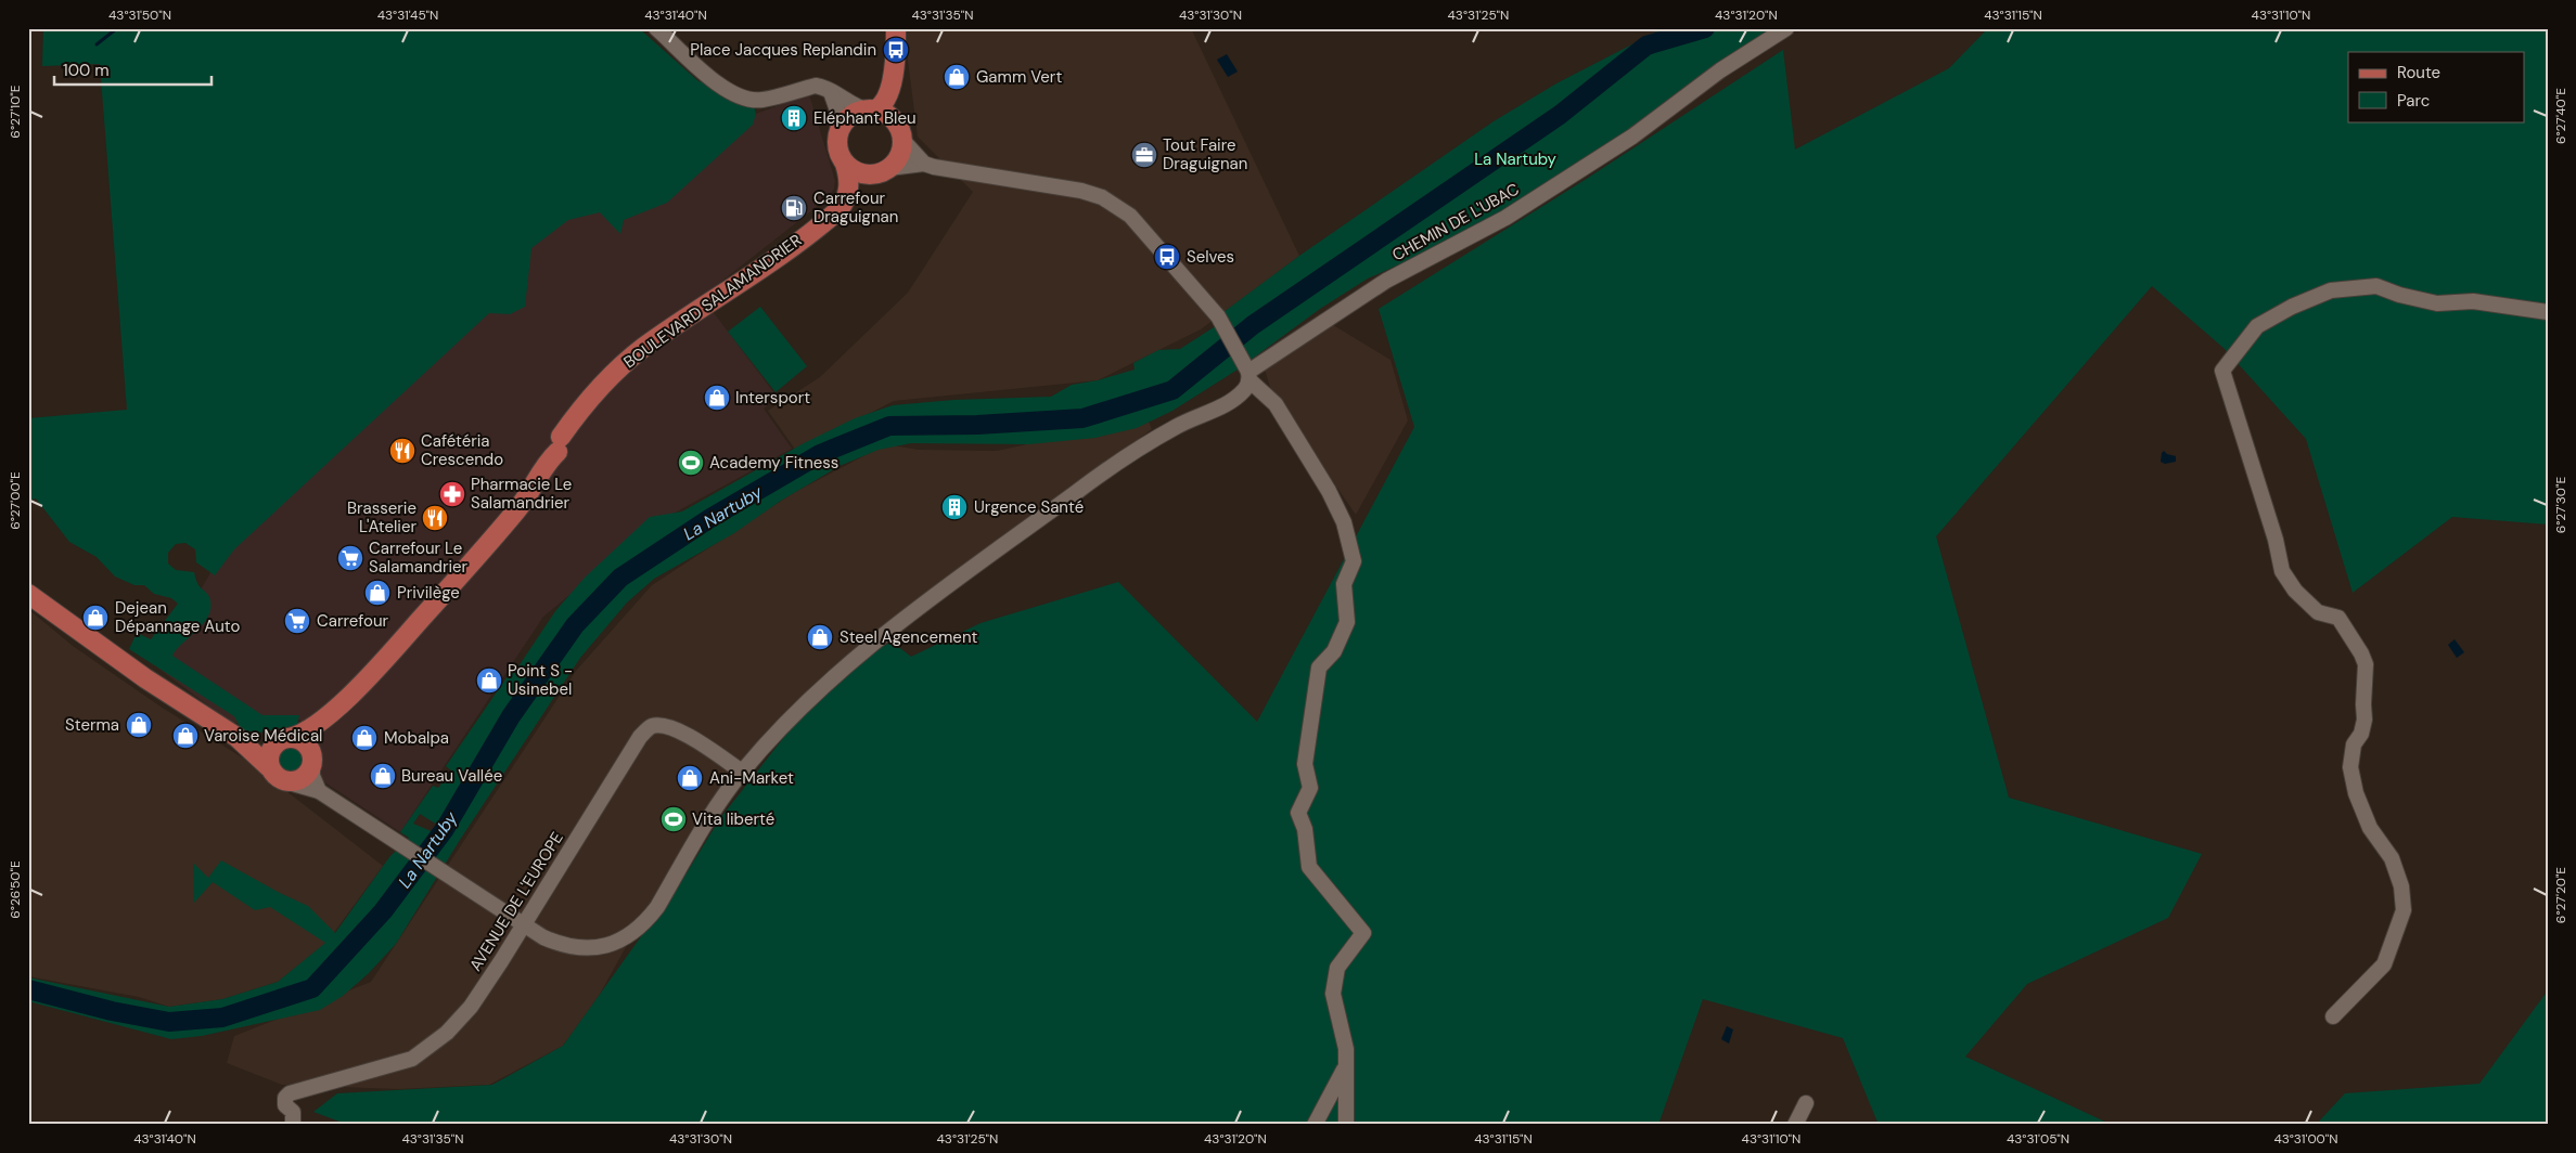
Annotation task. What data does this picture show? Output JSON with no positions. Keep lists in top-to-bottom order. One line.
{"streets":{"main road":["BOULEVARD SALAMANDRIER"],"street":["CHEMIN DE L'UBAC","AVENUE DE L'EUROPE"]},"crossings":[["CHEMIN DE L'UBAC","BOULEVARD SALAMANDRIER"],["CHEMIN DE L'UBAC","AVENUE DE L'EUROPE"]],"water":["La Nartuby"],"parks":["La Nartuby"],"places":{"bus stop":["Place Jacques Replandin","Selves"],"shop":["Gamm Vert","Intersport","Privilège","Dejean Dépannage Auto","Steel Agencement","Point S - Usinebel","Sterma","Varoise Médical","Mobalpa","Bureau Vallée","Ani-Market"],"building":["Eléphant Bleu","Urgence Santé"],"office":["Tout Faire Draguignan"],"fuel station":["Carrefour Draguignan"],"restaurant":["Cafétéria Crescendo","Brasserie L'Atelier"],"sports":["Academy Fitness","Vita liberté"],"pharmacy":["Pharmacie Le Salamandrier"],"supermarket":["Carrefour Le Salamandrier","Carrefour"]},"legend":["Route","Parc"],"scale_bar":"100 m","coordinates":["43°31'50\"N","43°31'45\"N","43°31'40\"N","43°31'35\"N","43°31'30\"N","43°31'25\"N","43°31'20\"N","43°31'15\"N","43°31'10\"N","6°27'10\"E","6°27'40\"E","6°27'00\"E","6°27'30\"E","6°26'50\"E","6°27'20\"E","43°31'05\"N","43°31'00\"N"]}
